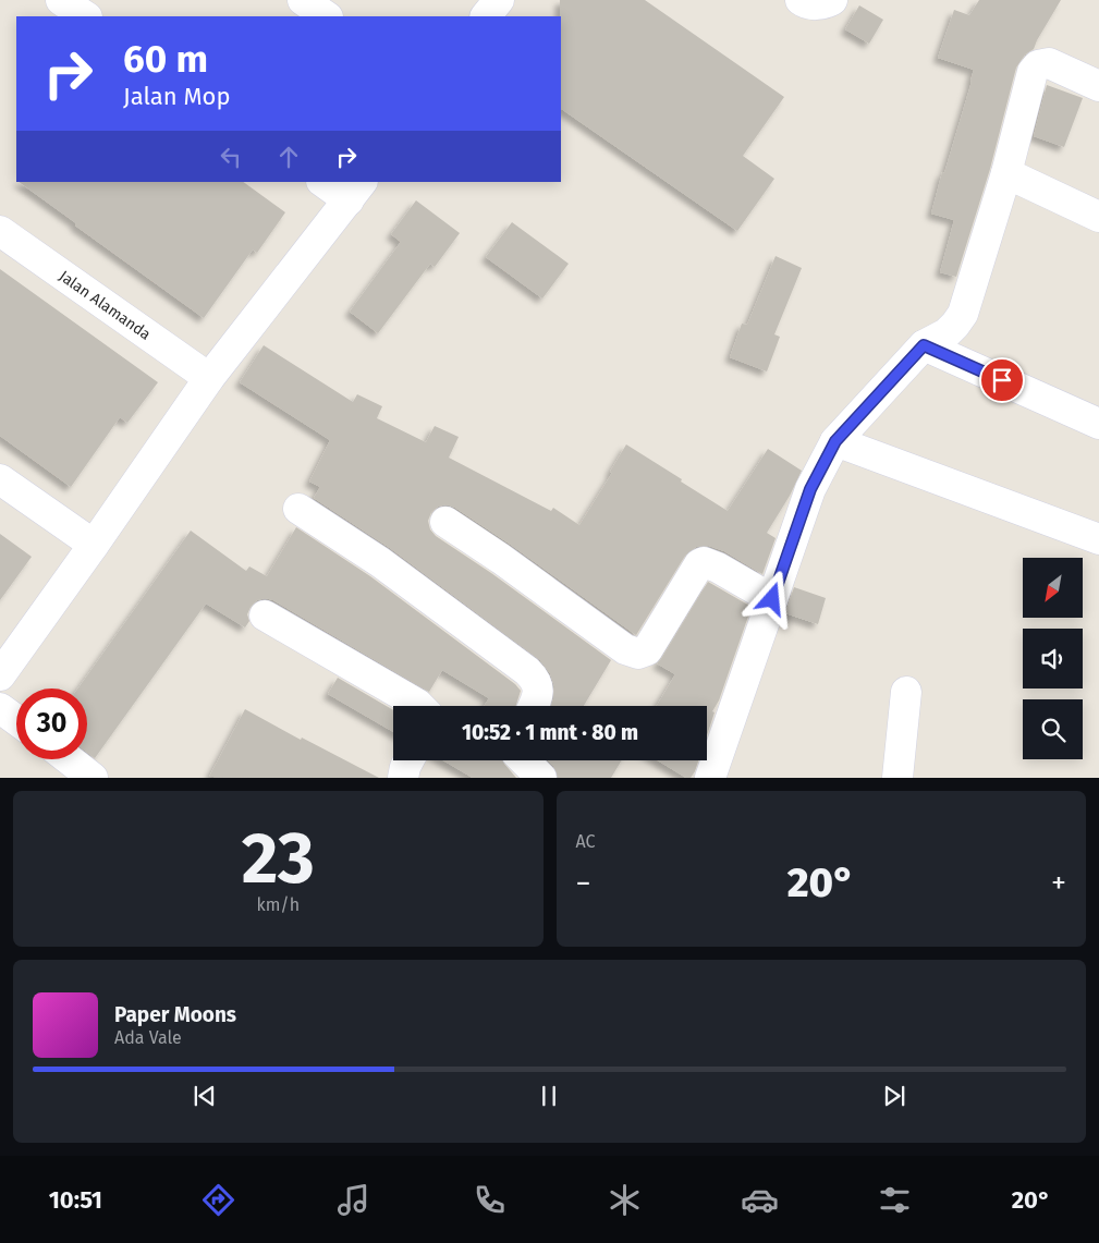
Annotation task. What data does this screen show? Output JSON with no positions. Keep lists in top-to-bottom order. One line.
{"streets":{"street":["Jalan Alamanda"]},"north":"bottom left","page":{"turn":["60 m","Jalan Mop"],"limit":"30","trip":"10:52 · 1 mnt · 80 m","tile":[["23","km/h"],"AC"],"heat":["−","20°","+"],"song":["Paper Moons","Ada Vale"],"tabs":["10:51","20°"]}}
